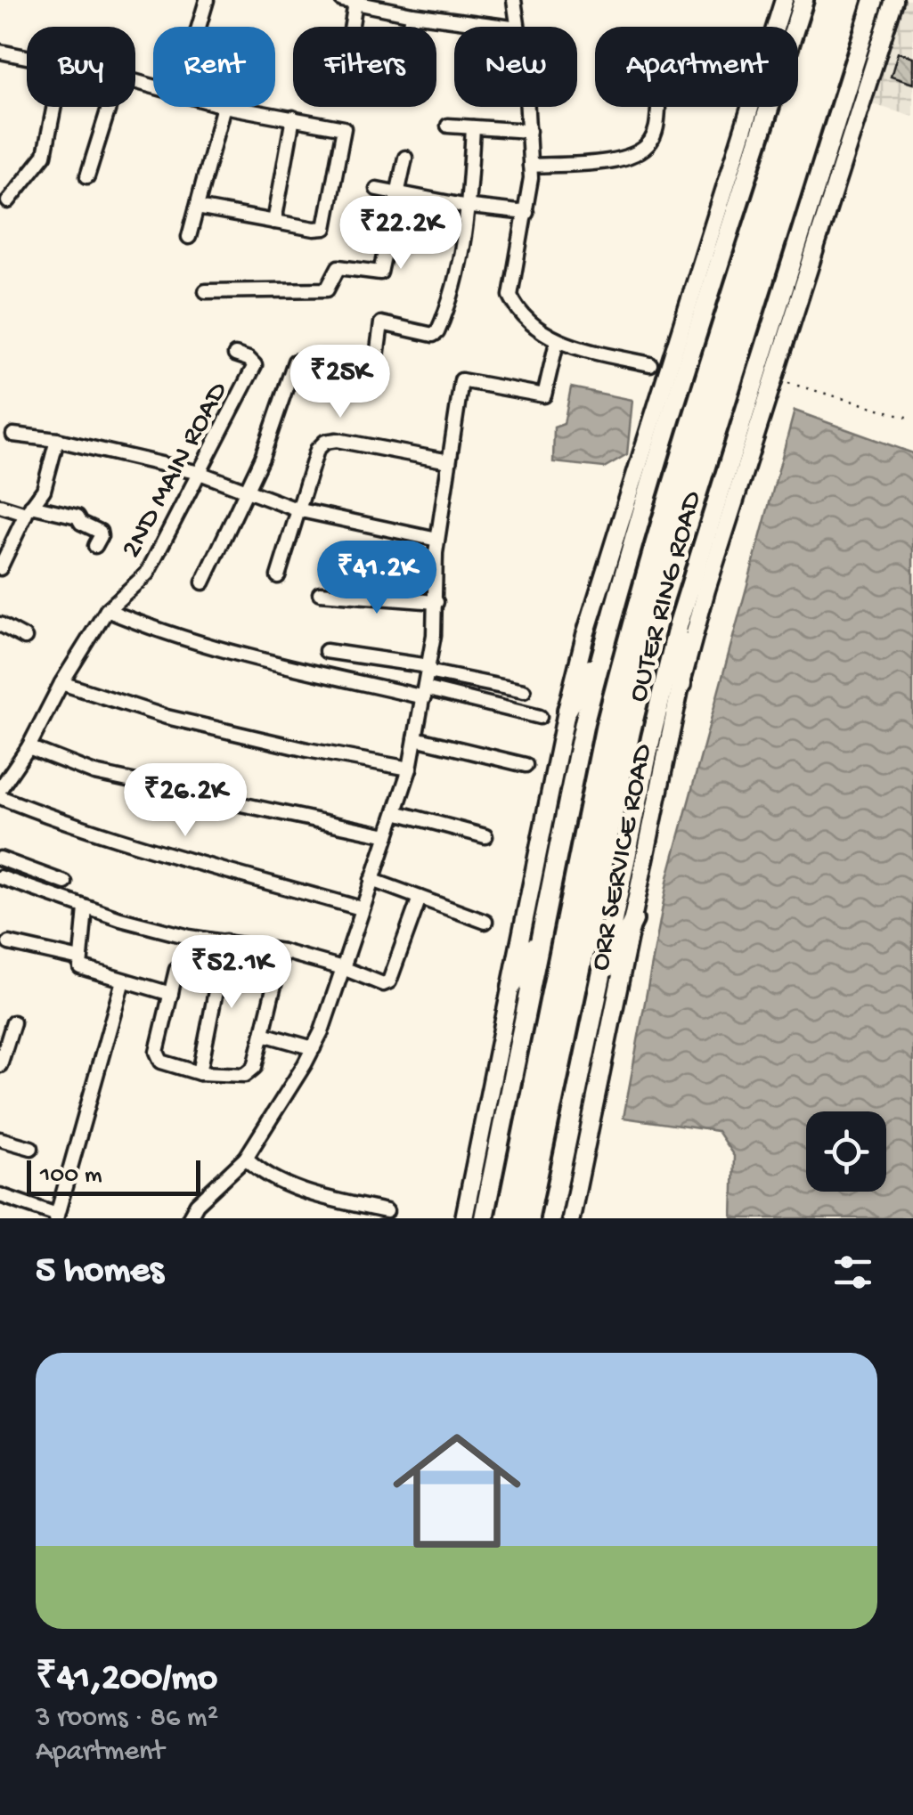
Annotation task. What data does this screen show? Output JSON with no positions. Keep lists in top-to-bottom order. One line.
{"streets":{"highway":["OUTER RING ROAD"],"main road":["ORR SERVICE ROAD"],"street":["2ND MAIN ROAD"]},"scale_bar":"100 m","page":{"chip":["Buy","Rent","Filters","New","Apartment"],"price":["₹22.2K","₹25K","₹41.2K","₹26.2K","₹52.1K"],"scale":"100 m","heading":"5 homes","list":[{"name":"₹41,200/mo","note":"3 rooms · 86 m² · Apartment"}]}}
